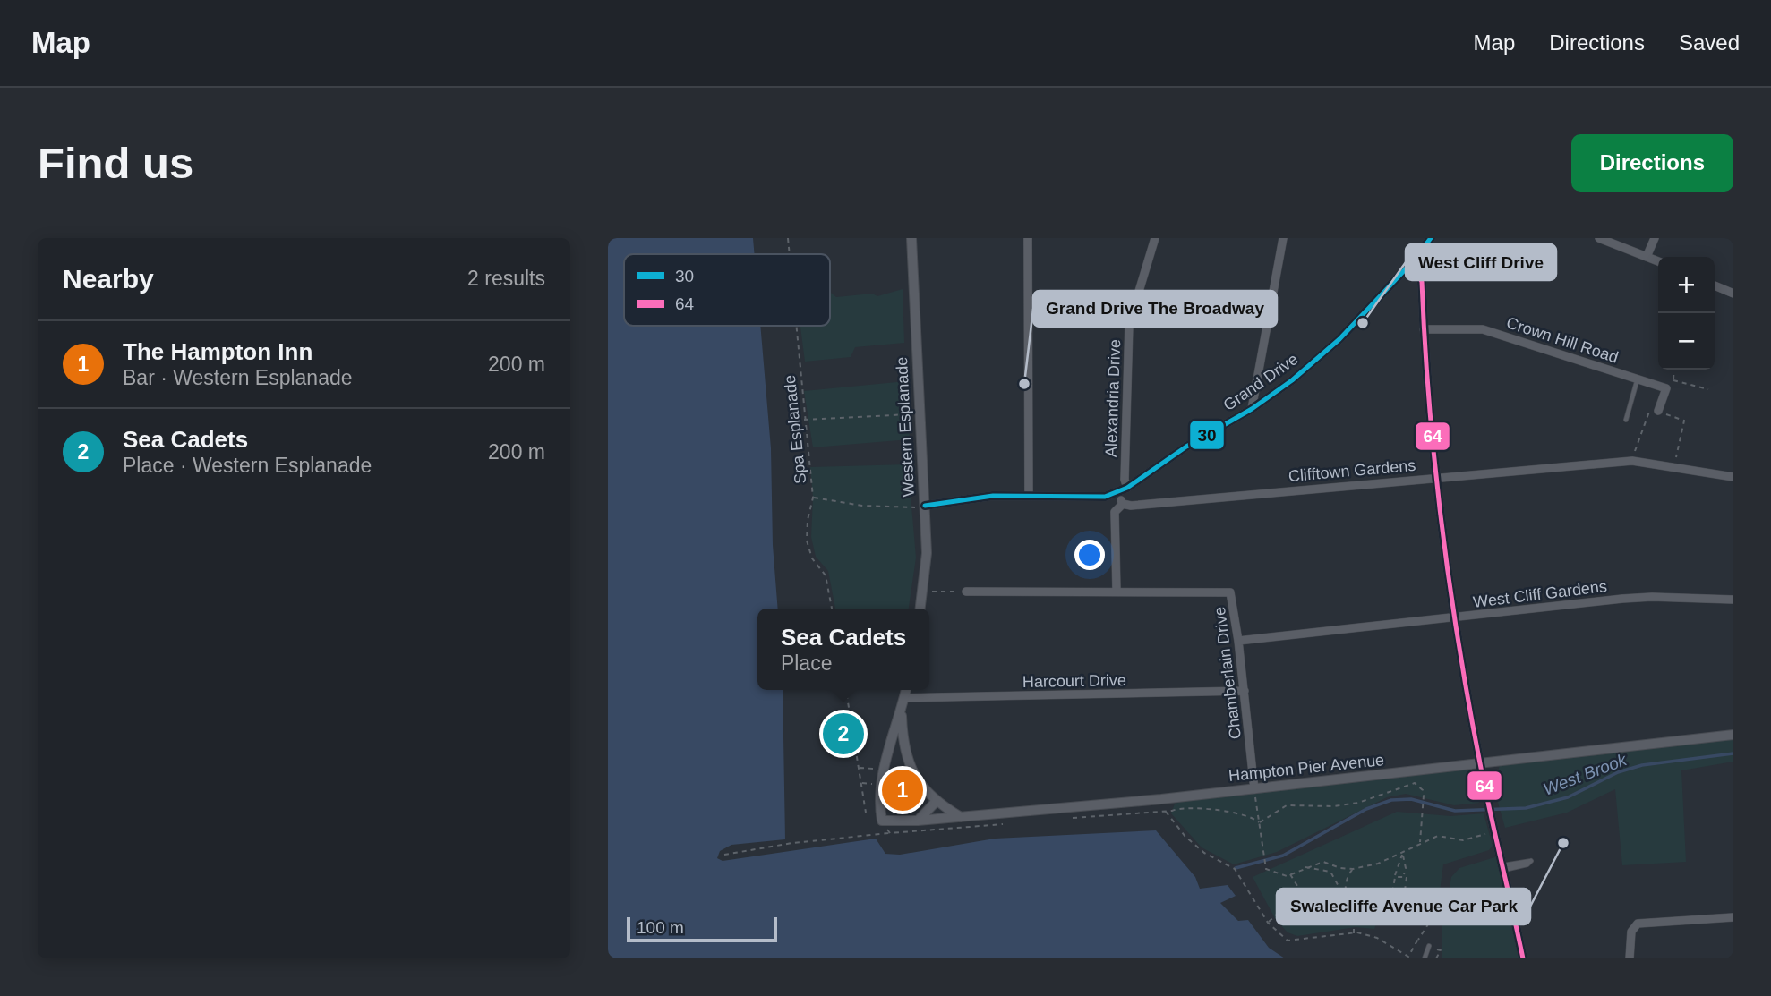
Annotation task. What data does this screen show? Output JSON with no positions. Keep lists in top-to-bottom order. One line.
{"streets":{"street":["Crown Hill Road","Grand Drive","Alexandria Drive","Western Esplanade","Clifftown Gardens","West Cliff Gardens","Chamberlain Drive","Harcourt Drive","Hampton Pier Avenue"],"path":["Spa Esplanade"]},"crossings":[["Grand Drive","Alexandria Drive"],["Grand Drive","Western Esplanade"],["West Cliff Gardens","Chamberlain Drive"],["Chamberlain Drive","Harcourt Drive"],["Chamberlain Drive","Hampton Pier Avenue"]],"water":["West Brook"],"places":["West Cliff Drive","Grand Drive The Broadway","Swalecliffe Avenue Car Park"],"lines":["transit line 30","transit line 64"],"legend":["30","64"],"scale_bar":"100 m","page":{"header":"Map","nav":["Map","Directions","Saved"],"buttons":"Directions","title":"Find us","heading":["Nearby","2 results"],"map_buttons":["+","−"],"list":[{"mark":"1","name":"The Hampton Inn","note":"Bar · Western Esplanade","value":"200 m"},{"mark":"2","name":"Sea Cadets","note":"Place · Western Esplanade","value":"200 m"}],"popup":["Sea Cadets","Place"],"pins":["2","1"],"scale":"100 m"}}
